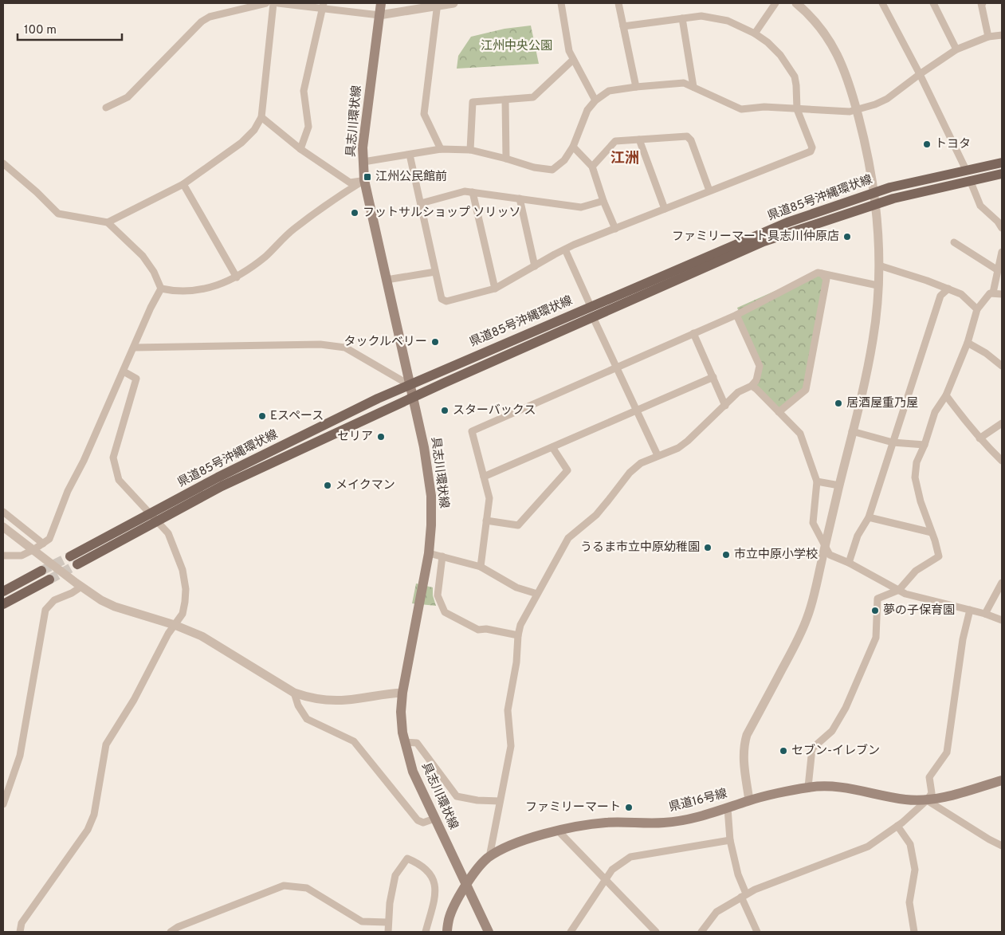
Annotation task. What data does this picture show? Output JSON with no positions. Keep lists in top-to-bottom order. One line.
{"streets":{"main road":["具志川環状線","県道85号沖縄環状線","県道16号線"]},"crossings":[["具志川環状線","県道85号沖縄環状線"],["具志川環状線","県道16号線"]],"districts":["江洲"],"parks":["江州中央公園"],"places":{"other":["トヨタ","フットサルショップ ソリッソ","ファミリーマート具志川仲原店","タックルベリー","居酒屋重乃屋","スターバックス","Eスペース","セリア","メイクマン","うるま市立中原幼稚園","市立中原小学校","夢の子保育園","セブン-イレブン","ファミリーマート"],"transit":["江州公民館前"]},"scale_bar":"100 m"}
